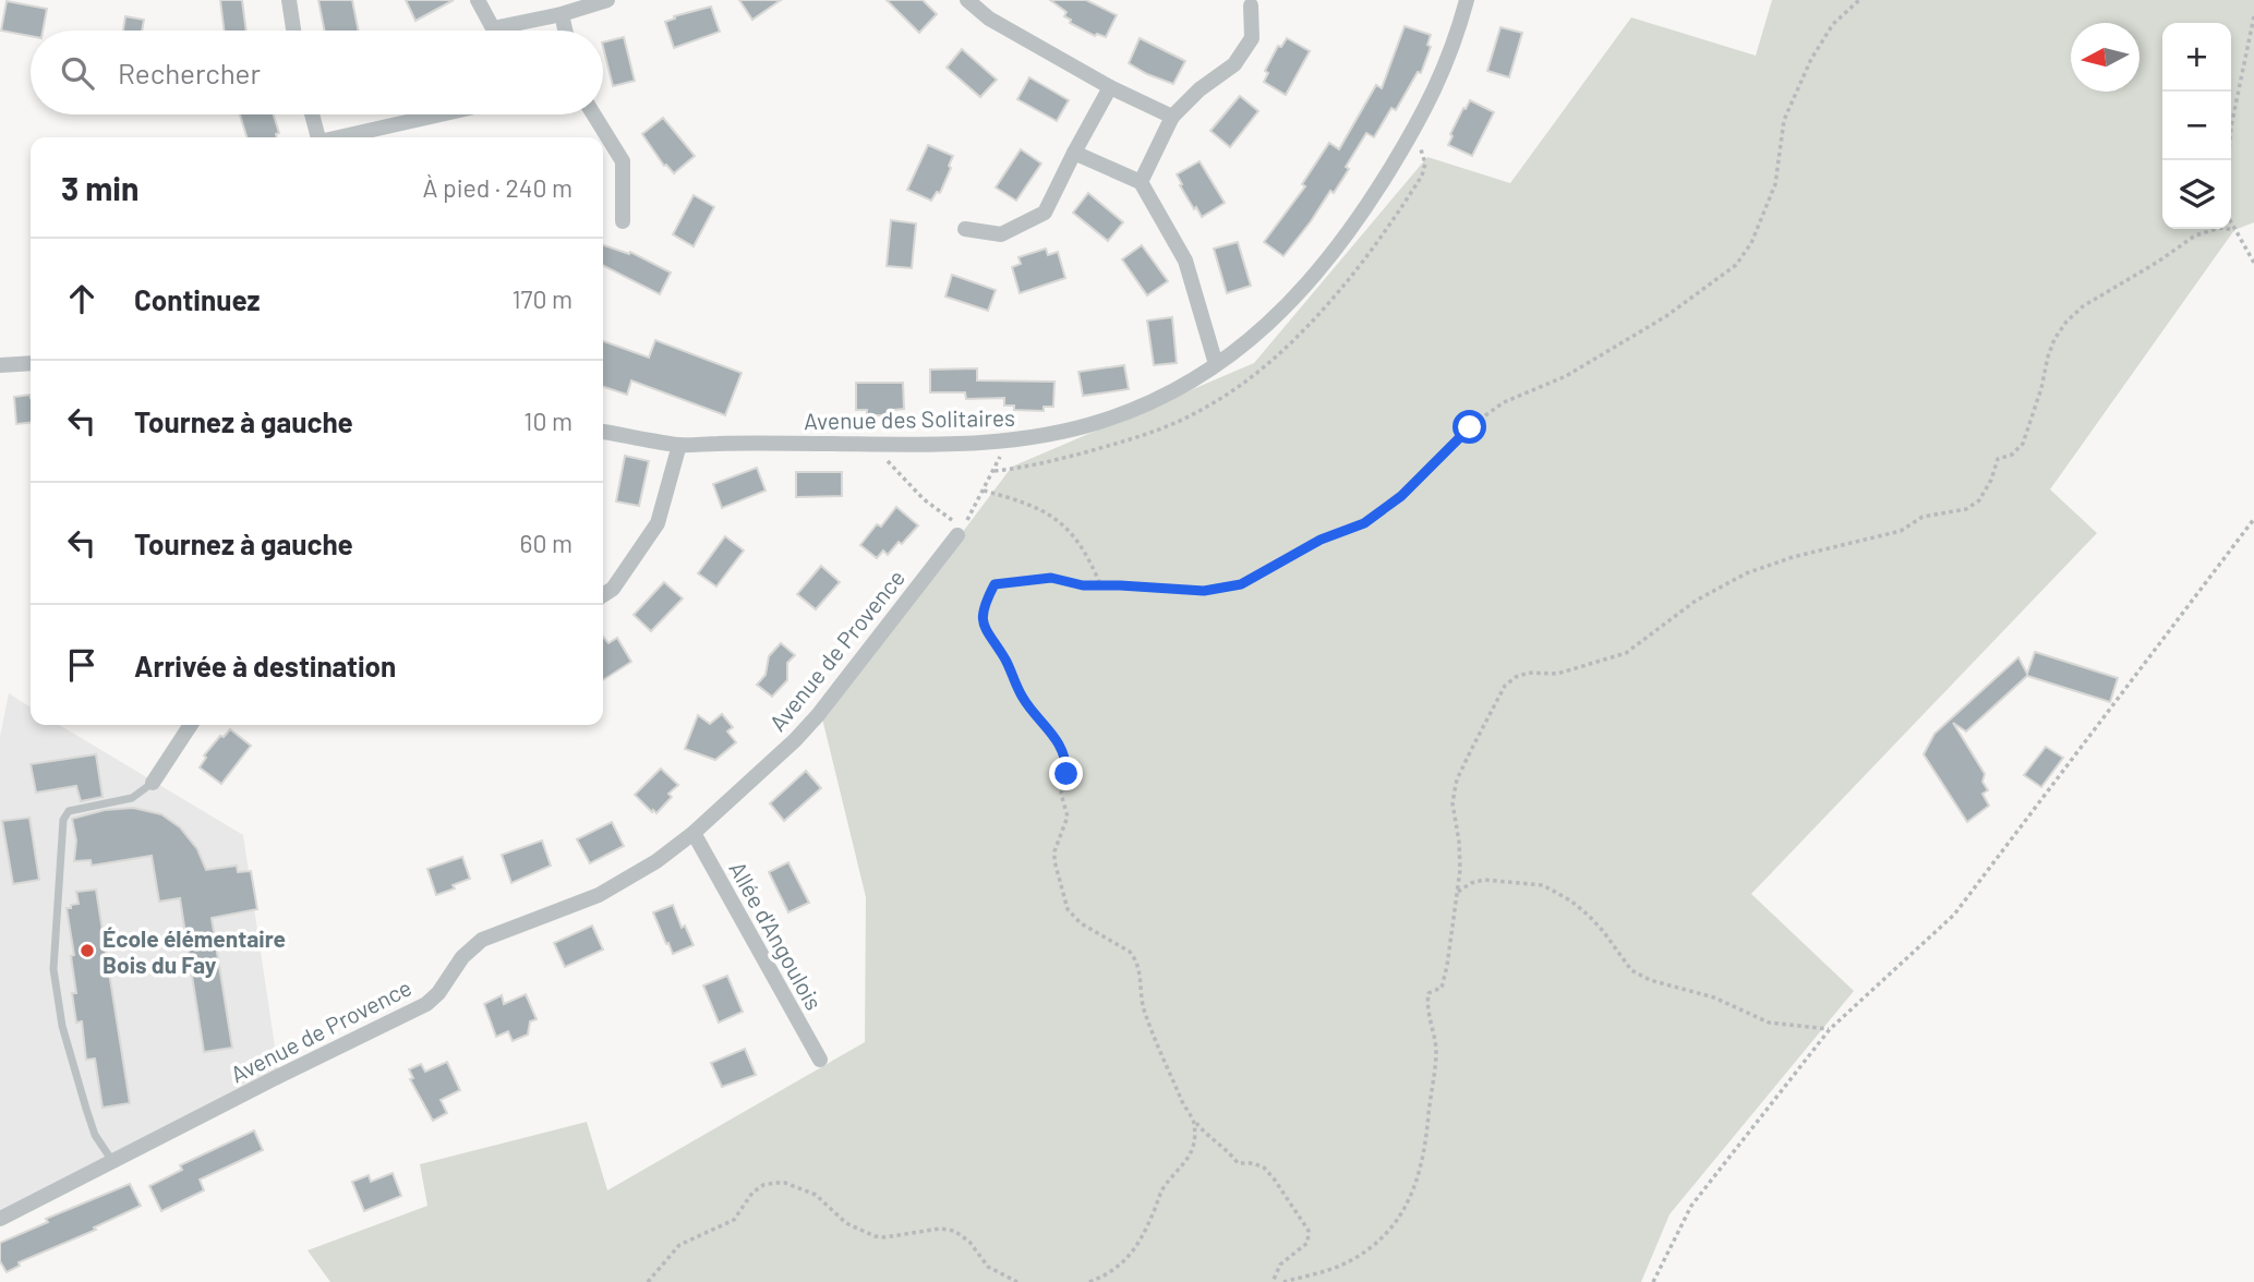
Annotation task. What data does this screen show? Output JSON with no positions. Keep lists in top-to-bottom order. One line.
{"streets":{"street":["Avenue des Solitaires","Avenue de Provence","Allée d'Angoulois"]},"crossings":[["Avenue de Provence","Allée d'Angoulois"]],"places":["École élémentaire Bois du Fay"],"north":"left","page":{"map_buttons":["+","−"],"search":"Rechercher","heading":["3 min","À pied · 240 m"],"list":[["Continuez","170 m"],["Tournez à gauche","10 m"],["Tournez à gauche","60 m"],"Arrivée à destination"]}}
